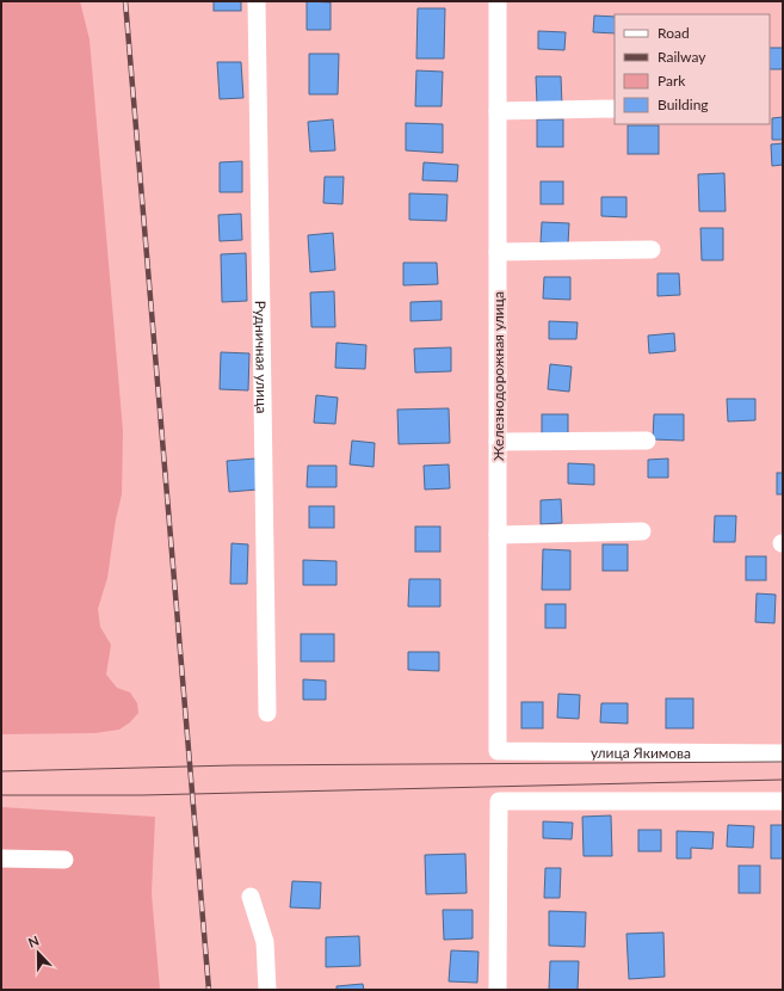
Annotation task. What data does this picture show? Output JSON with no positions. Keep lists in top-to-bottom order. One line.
{"streets":{"street":["Рудничная улица","Железнодорожная улица","улица Якимова"]},"crossings":[["Железнодорожная улица","улица Якимова"]],"legend":["Road","Railway","Park","Building"],"north":"top"}
